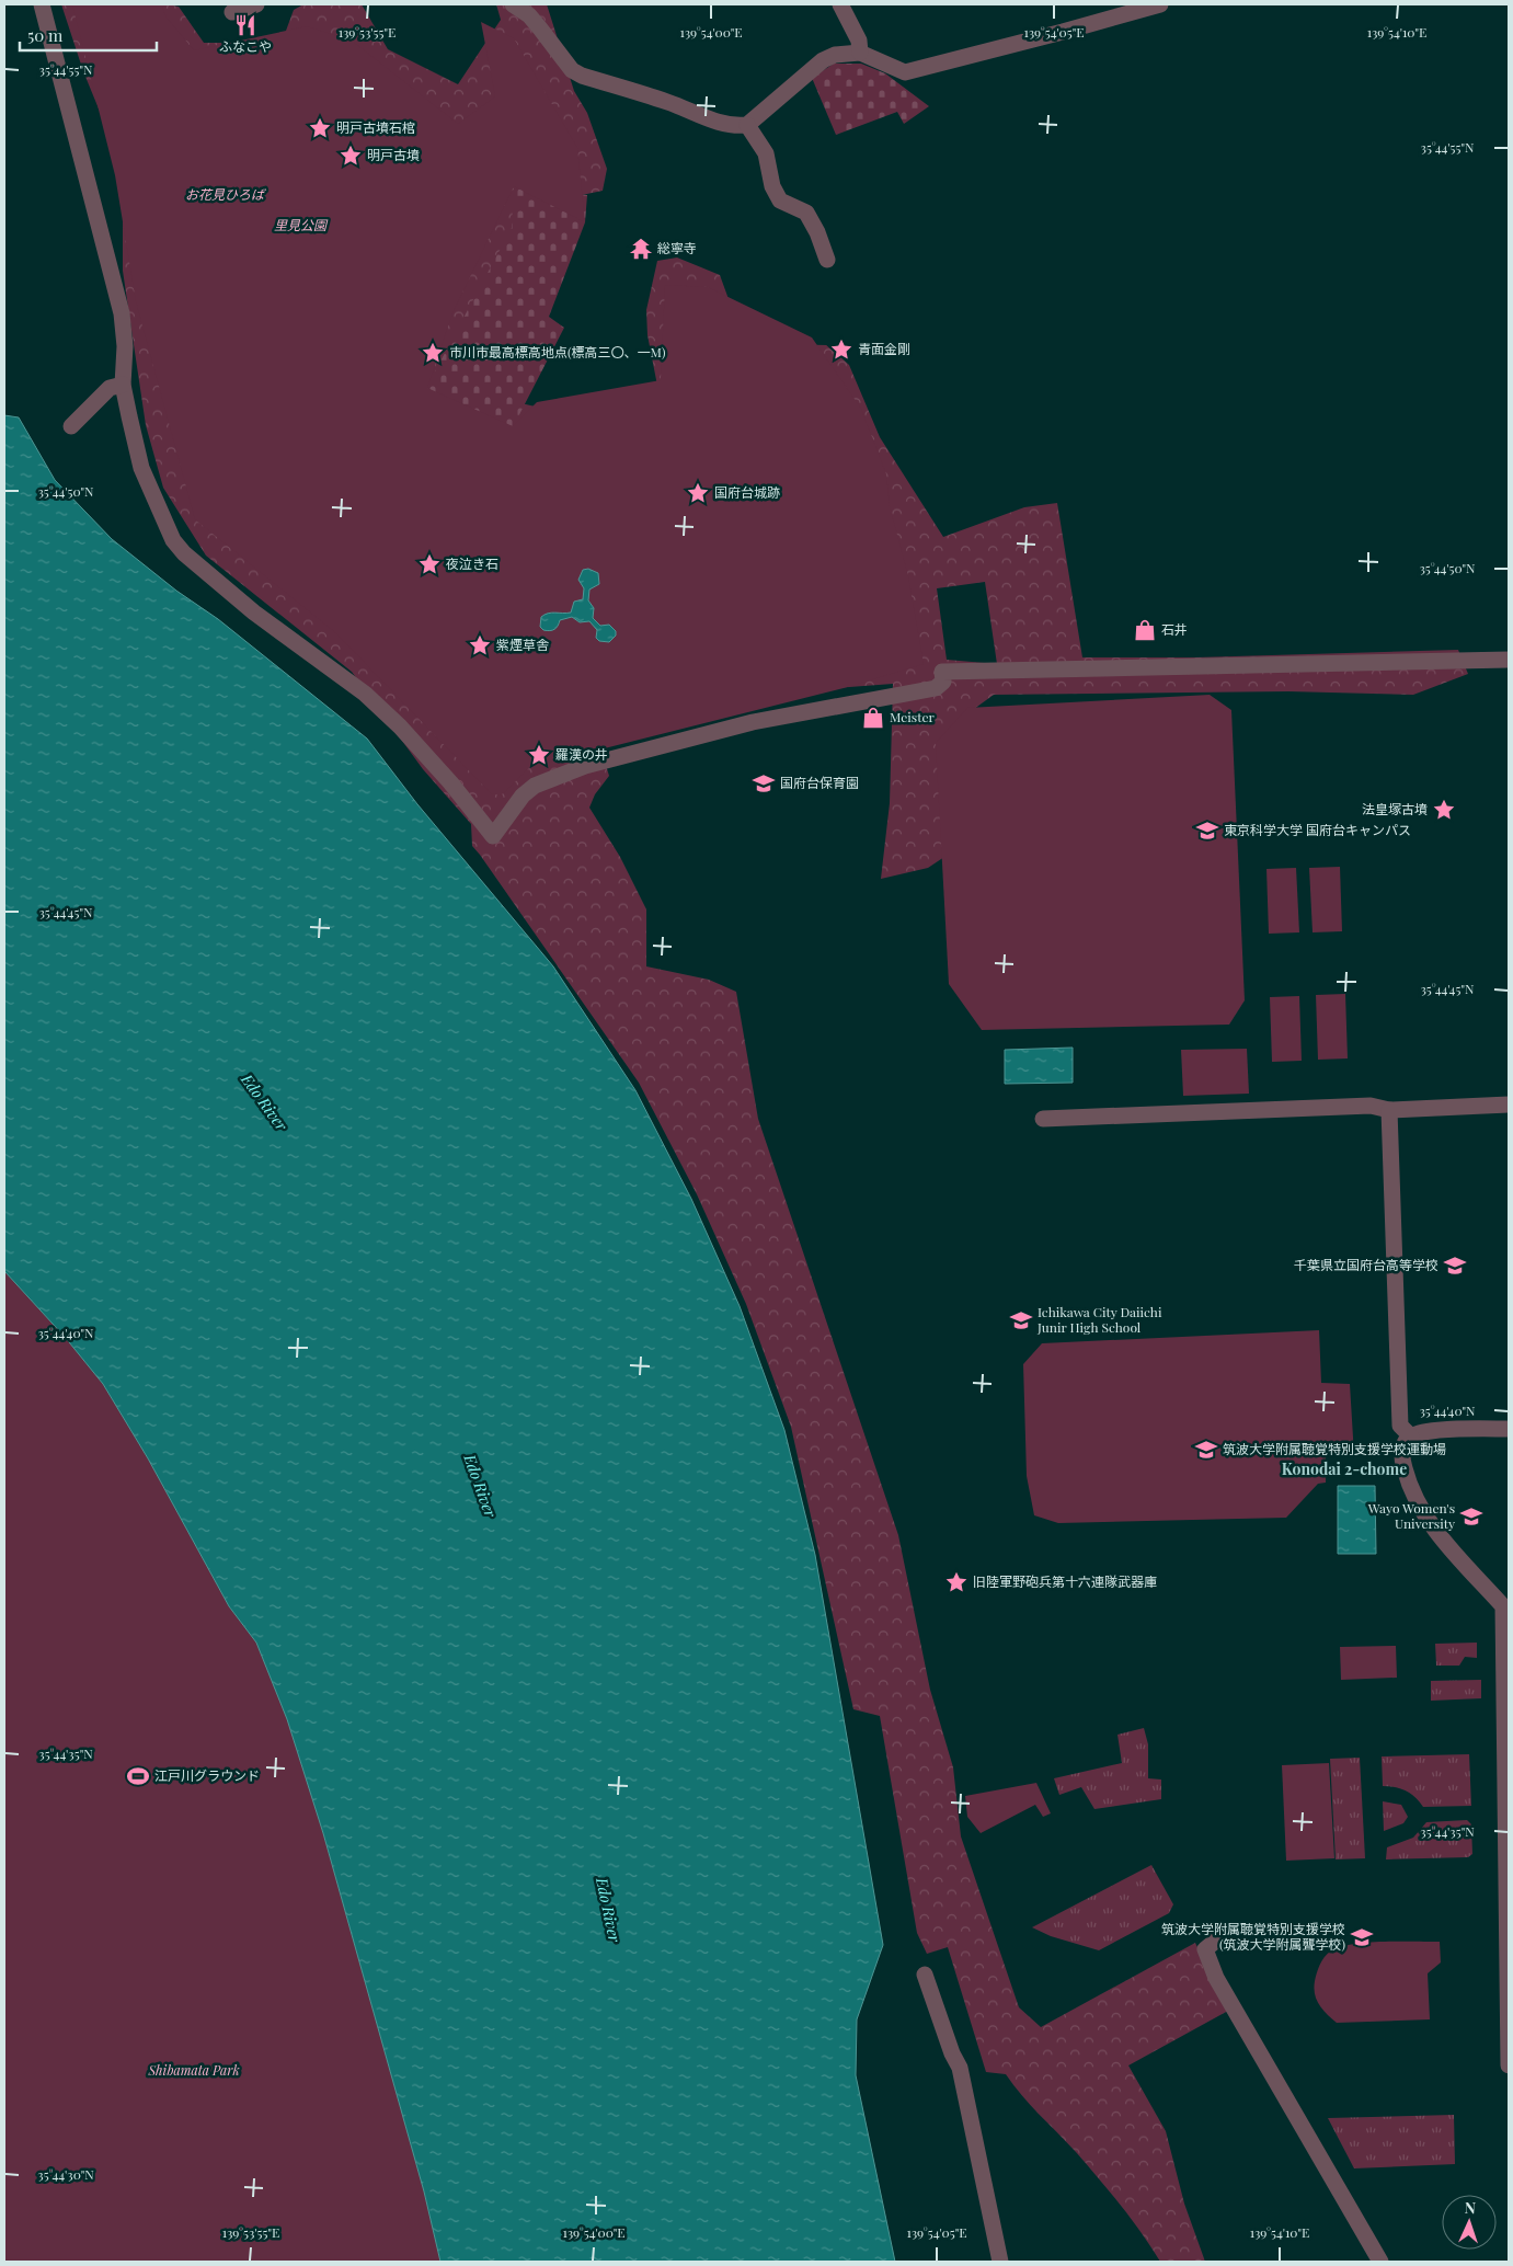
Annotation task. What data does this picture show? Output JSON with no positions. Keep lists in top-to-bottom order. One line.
{"districts":["Konodai 2-chome"],"water":["Edo River"],"parks":["お花見ひろば","里見公園","Shibamata Park"],"places":{"restaurant":["ふなこや"],"place":["明戸古墳石棺","明戸古墳","青面金剛","市川市最高標高地点(標高三〇、一M)","国府台城跡","夜泣き石","紫煙草舎","羅漢の井","法皇塚古墳","旧陸軍野砲兵第十六連隊武器庫"],"temple":["総寧寺"],"shop":["石井","Meister"],"school or university":["国府台保育園","東京科学大学 国府台キャンパス","千葉県立国府台高等学校","Ichikawa City Daiichi Junir High School","筑波大学附属聴覚特別支援学校運動場","Wayo Women's University","筑波大学附属聴覚特別支援学校 (筑波大学附属聾学校)"],"sports":["江戸川グラウンド"]},"scale_bar":"50 m","north":"top","coordinates":["139°53'55\"E","139°54'00\"E","139°54'05\"E","139°54'10\"E","35°44'55\"N","35°44'50\"N","35°44'45\"N","35°44'40\"N","35°44'35\"N","35°44'30\"N"]}
